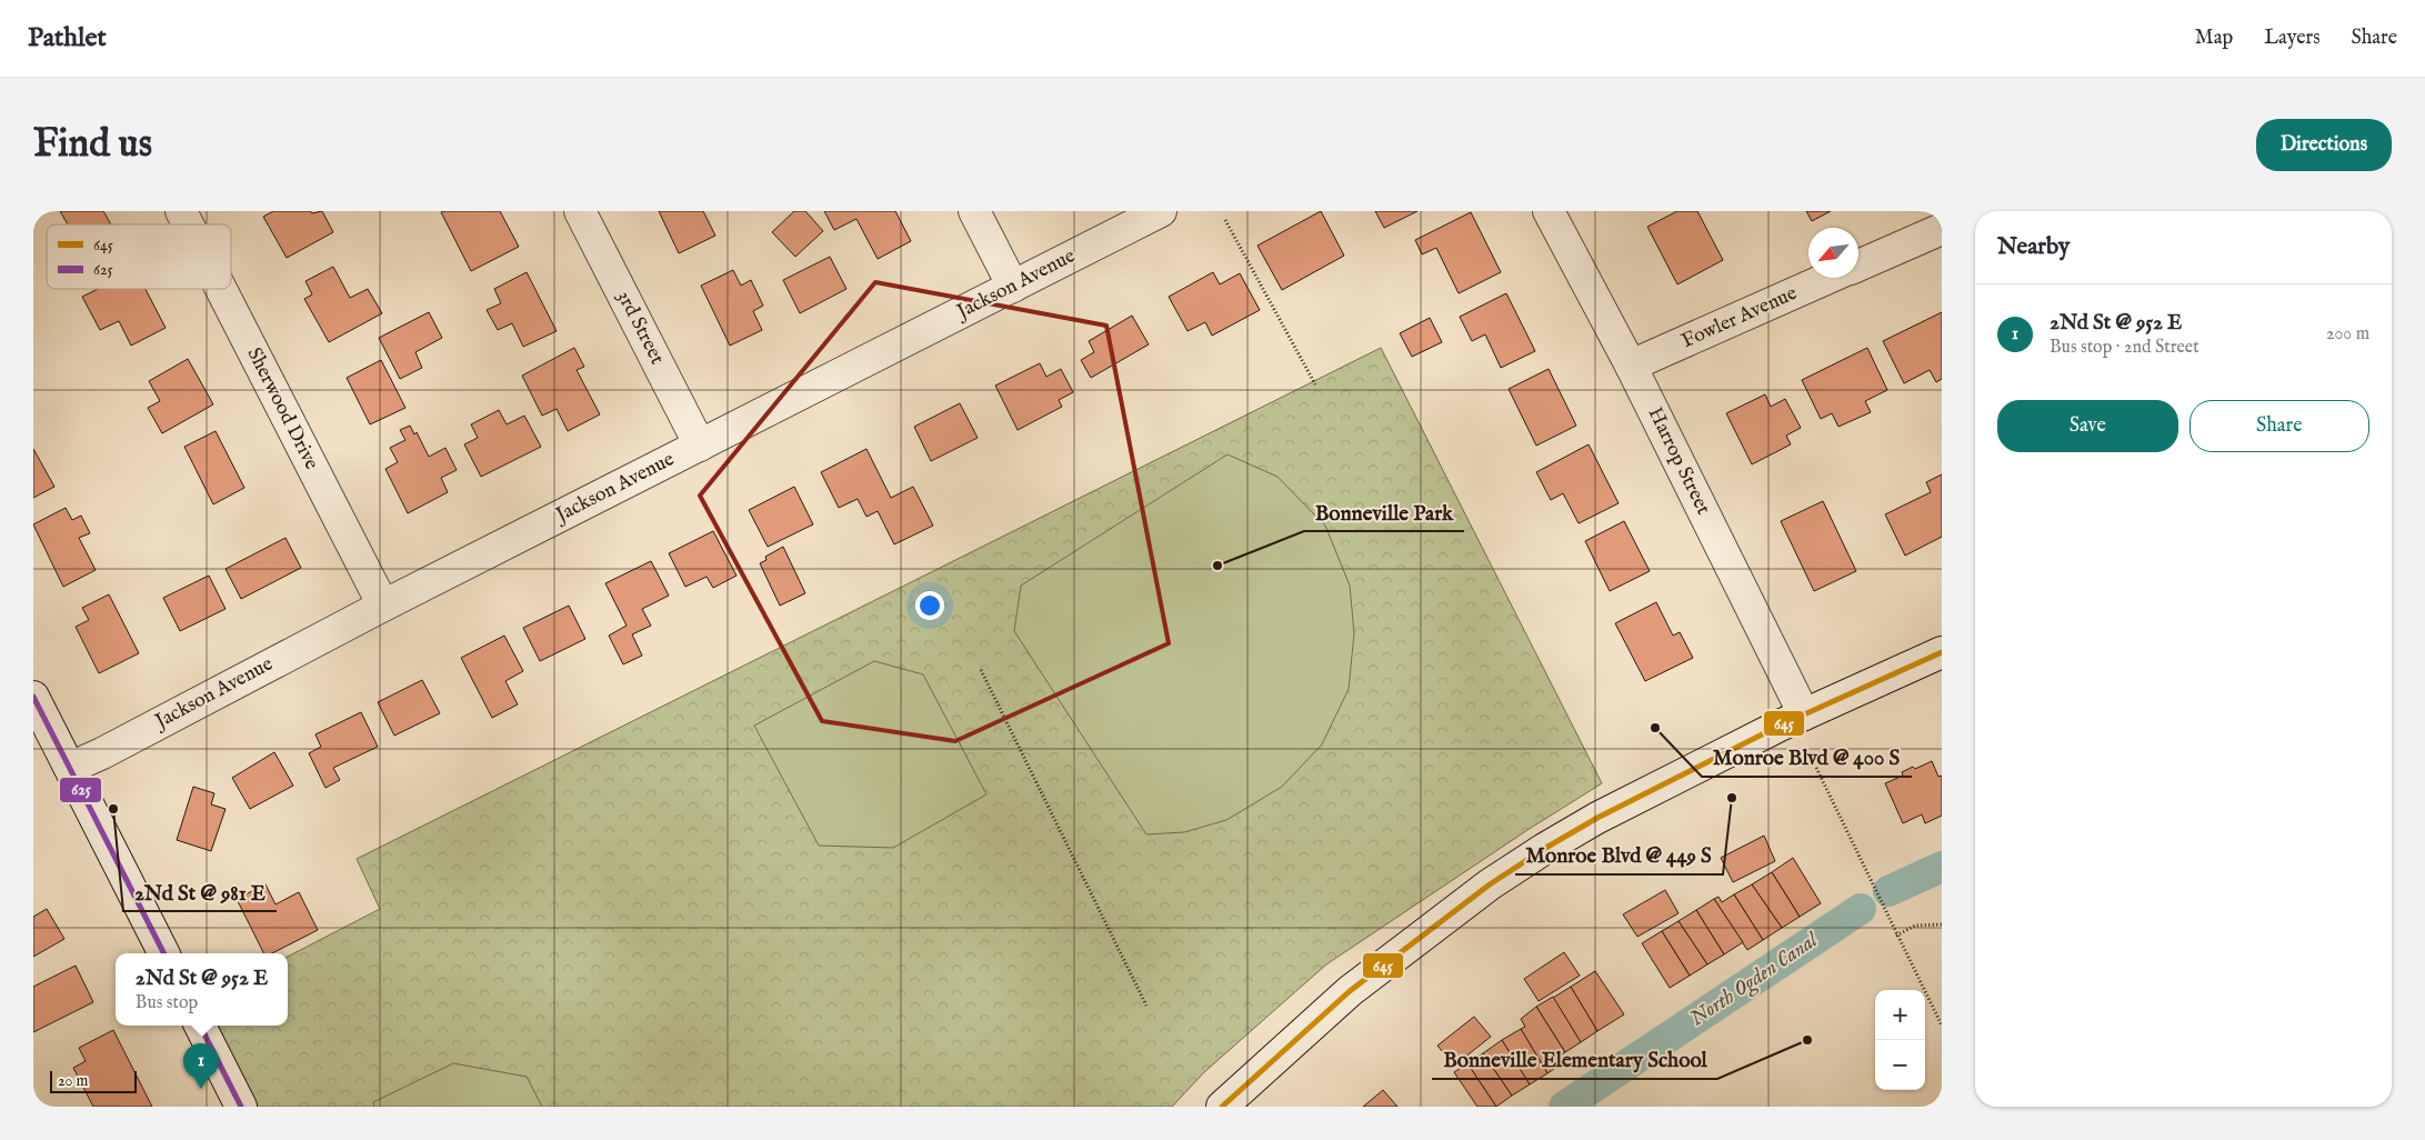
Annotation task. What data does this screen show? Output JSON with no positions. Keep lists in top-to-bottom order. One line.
{"streets":{"street":["Jackson Avenue","Fowler Avenue","3rd Street","Sherwood Drive","Harrop Street"]},"crossings":[["Jackson Avenue","3rd Street"],["Jackson Avenue","Sherwood Drive"],["Fowler Avenue","Harrop Street"]],"water":["North Ogden Canal"],"places":["Bonneville Park","Monroe Blvd @ 400 S","Monroe Blvd @ 449 S","2Nd St @ 981 E","Bonneville Elementary School"],"lines":["transit line 645","transit line 625"],"legend":["645","625"],"scale_bar":"20 m","north":"bottom left","page":{"header":"Pathlet","nav":["Map","Layers","Share"],"buttons":["Directions",["Save","Share"]],"title":"Find us","heading":"Nearby","list":[{"mark":"1","name":"2Nd St @ 952 E","note":"Bus stop · 2nd Street","value":"200 m"}],"popup":["2Nd St @ 952 E","Bus stop"],"map_buttons":["+","−"],"pins":"1","scale":"20 m"}}
